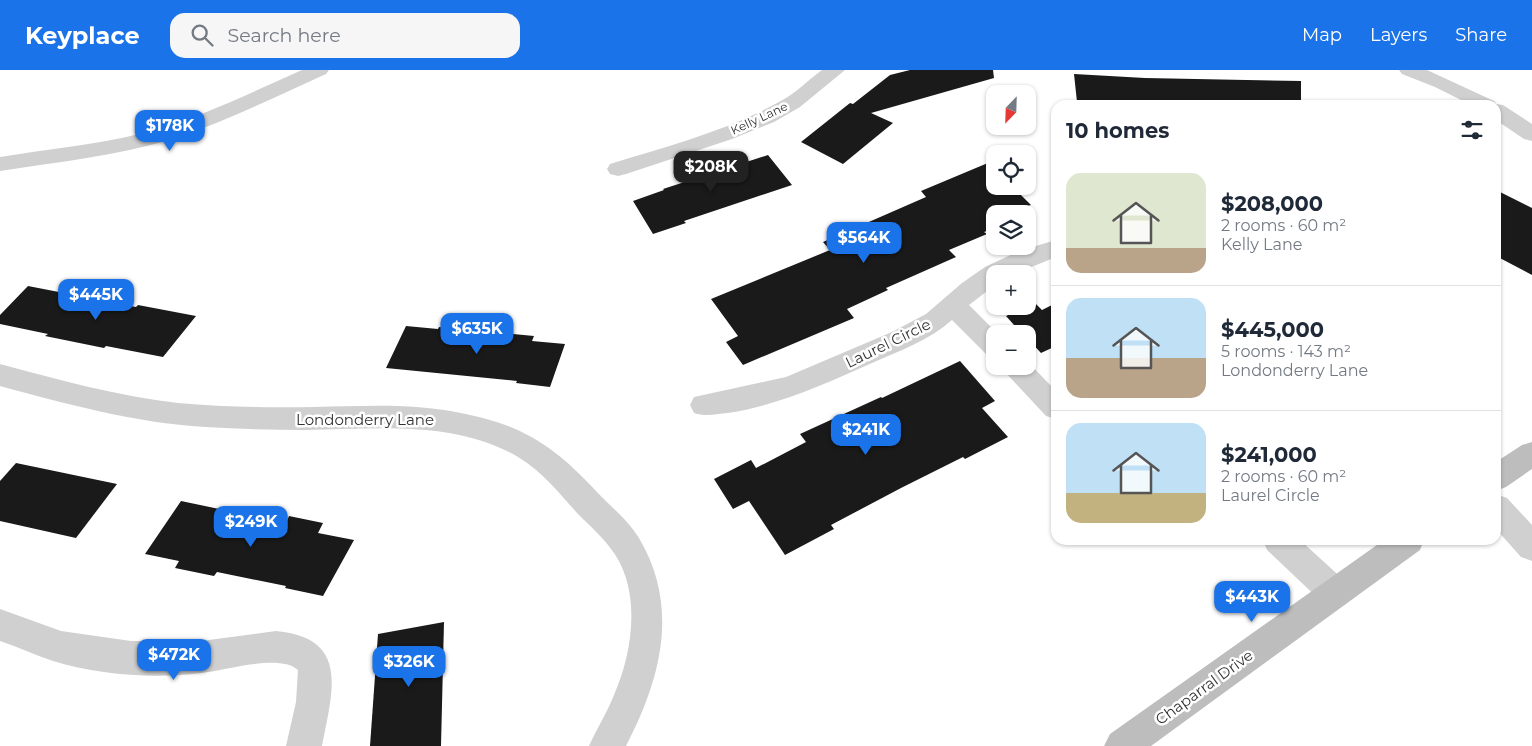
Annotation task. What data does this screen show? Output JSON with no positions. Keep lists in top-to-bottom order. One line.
{"streets":{"street":["Kelly Lane","Laurel Circle","Londonderry Lane","Chaparral Drive"]},"north":"bottom left","page":{"header":"Keyplace","search":"Search here","nav":["Map","Layers","Share"],"map_buttons":["+","−"],"heading":"10 homes","price":["$178K","$208K","$564K","$445K","$635K","$241K","$249K","$443K","$472K","$326K"],"list":[{"name":"$208,000","note":"2 rooms · 60 m² · Kelly Lane"},{"name":"$445,000","note":"5 rooms · 143 m² · Londonderry Lane"},{"name":"$241,000","note":"2 rooms · 60 m² · Laurel Circle"}]}}
